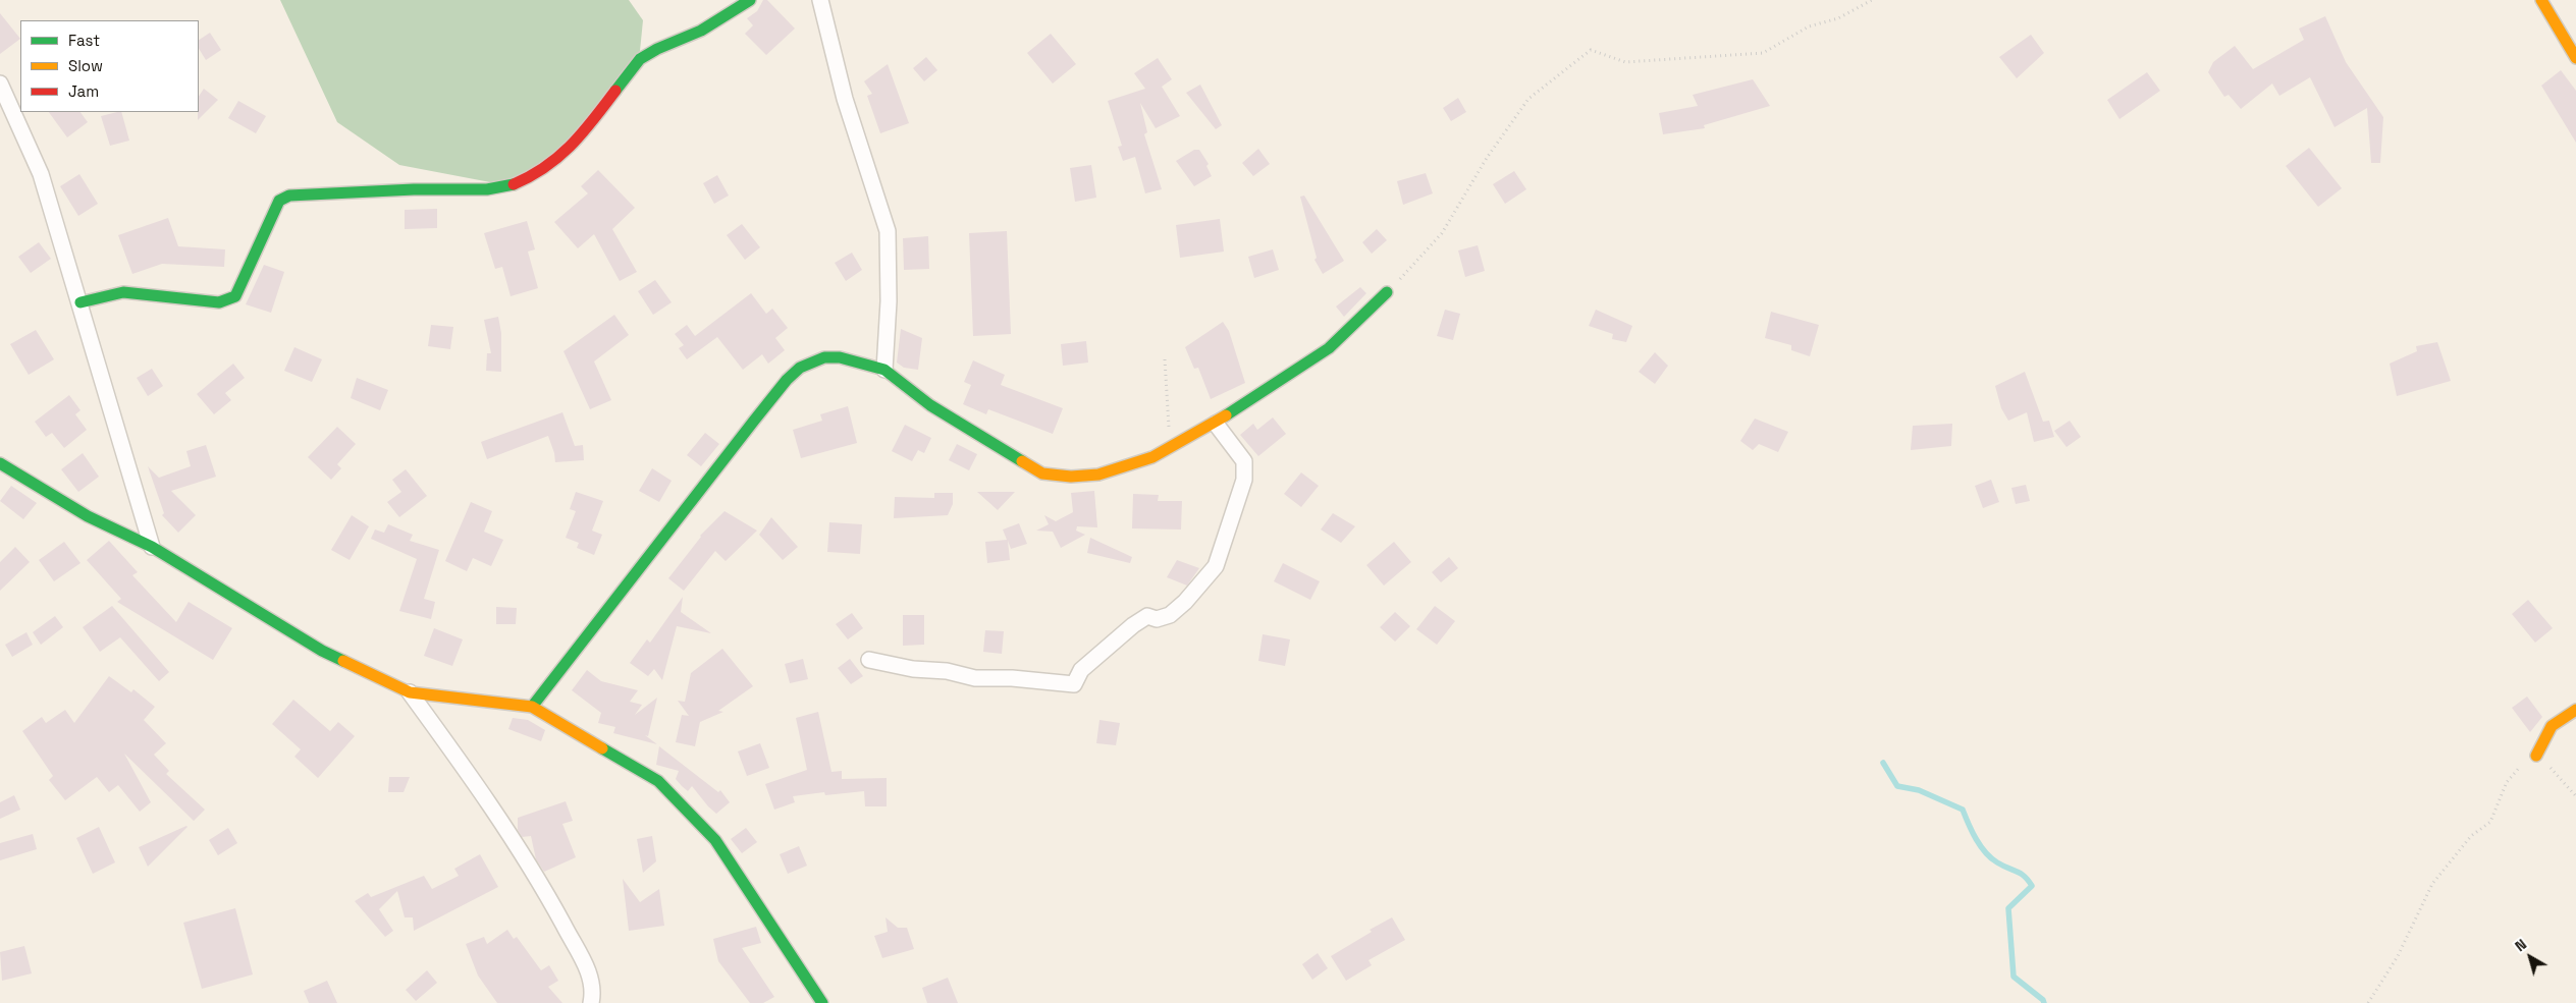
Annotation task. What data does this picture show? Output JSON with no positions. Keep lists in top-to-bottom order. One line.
{"legend":["Fast","Slow","Jam"],"north":"top left"}
